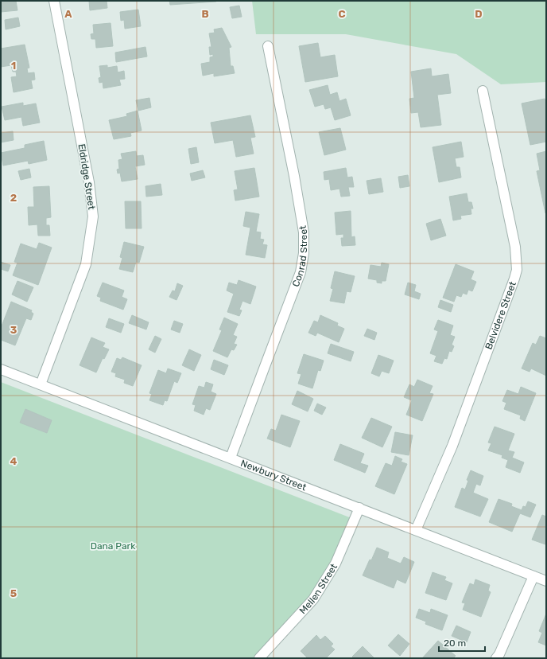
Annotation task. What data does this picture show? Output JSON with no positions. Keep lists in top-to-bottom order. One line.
{"streets":{"street":["Eldridge Street","Conrad Street","Belvidere Street","Newbury Street","Mellen Street"]},"crossings":[["Eldridge Street","Newbury Street"],["Conrad Street","Newbury Street"],["Belvidere Street","Newbury Street"],["Newbury Street","Mellen Street"]],"parks":["Dana Park"],"scale_bar":"20 m","grid":{"columns":["A","B","C","D"],"rows":["1","2","3","4","5"]}}
